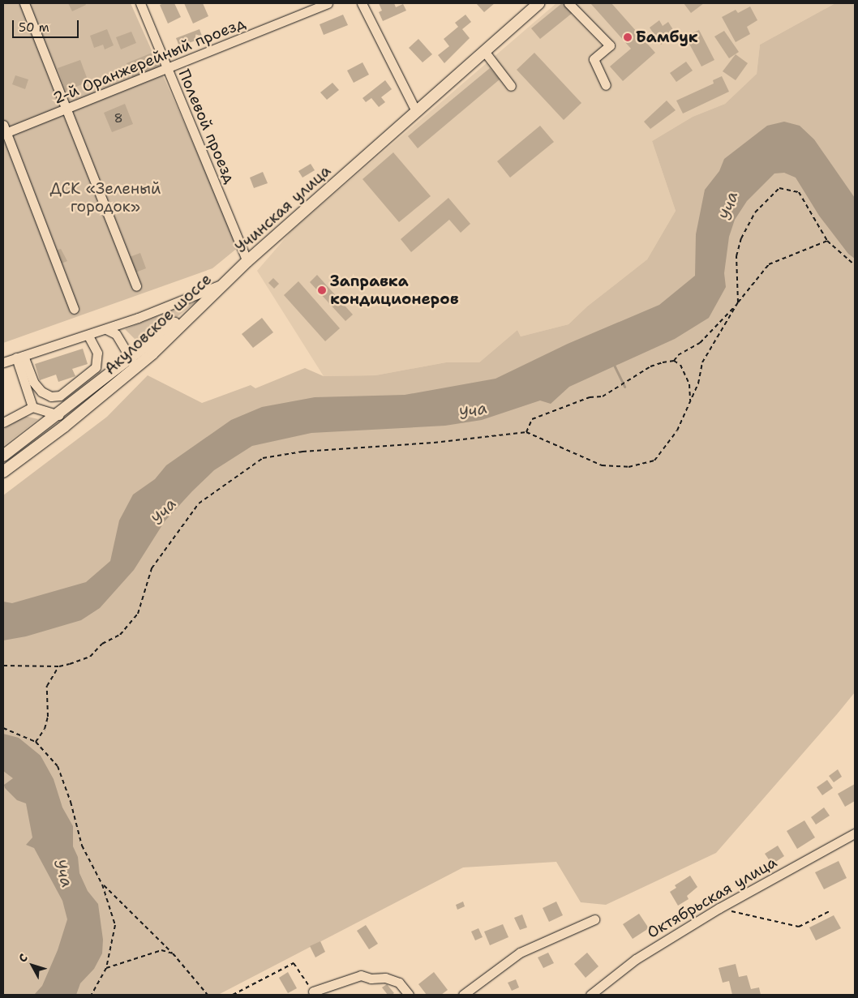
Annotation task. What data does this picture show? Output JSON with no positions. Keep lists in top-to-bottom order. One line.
{"streets":{"main road":["Учинская улица","Акуловское шоссе"],"street":["2-й Оранжерейный проезд","Полевой проезд","Октябрьская улица"]},"crossings":[["2-й Оранжерейный проезд","Полевой проезд"],["Полевой проезд","Учинская улица"],["Учинская улица","Акуловское шоссе"]],"water":["Уча"],"parks":["ДСК «Зеленый городок»"],"places":["Бамбук","Заправка кондиционеров"],"house_numbers":["8"],"scale_bar":"50 m","north":"top left"}
